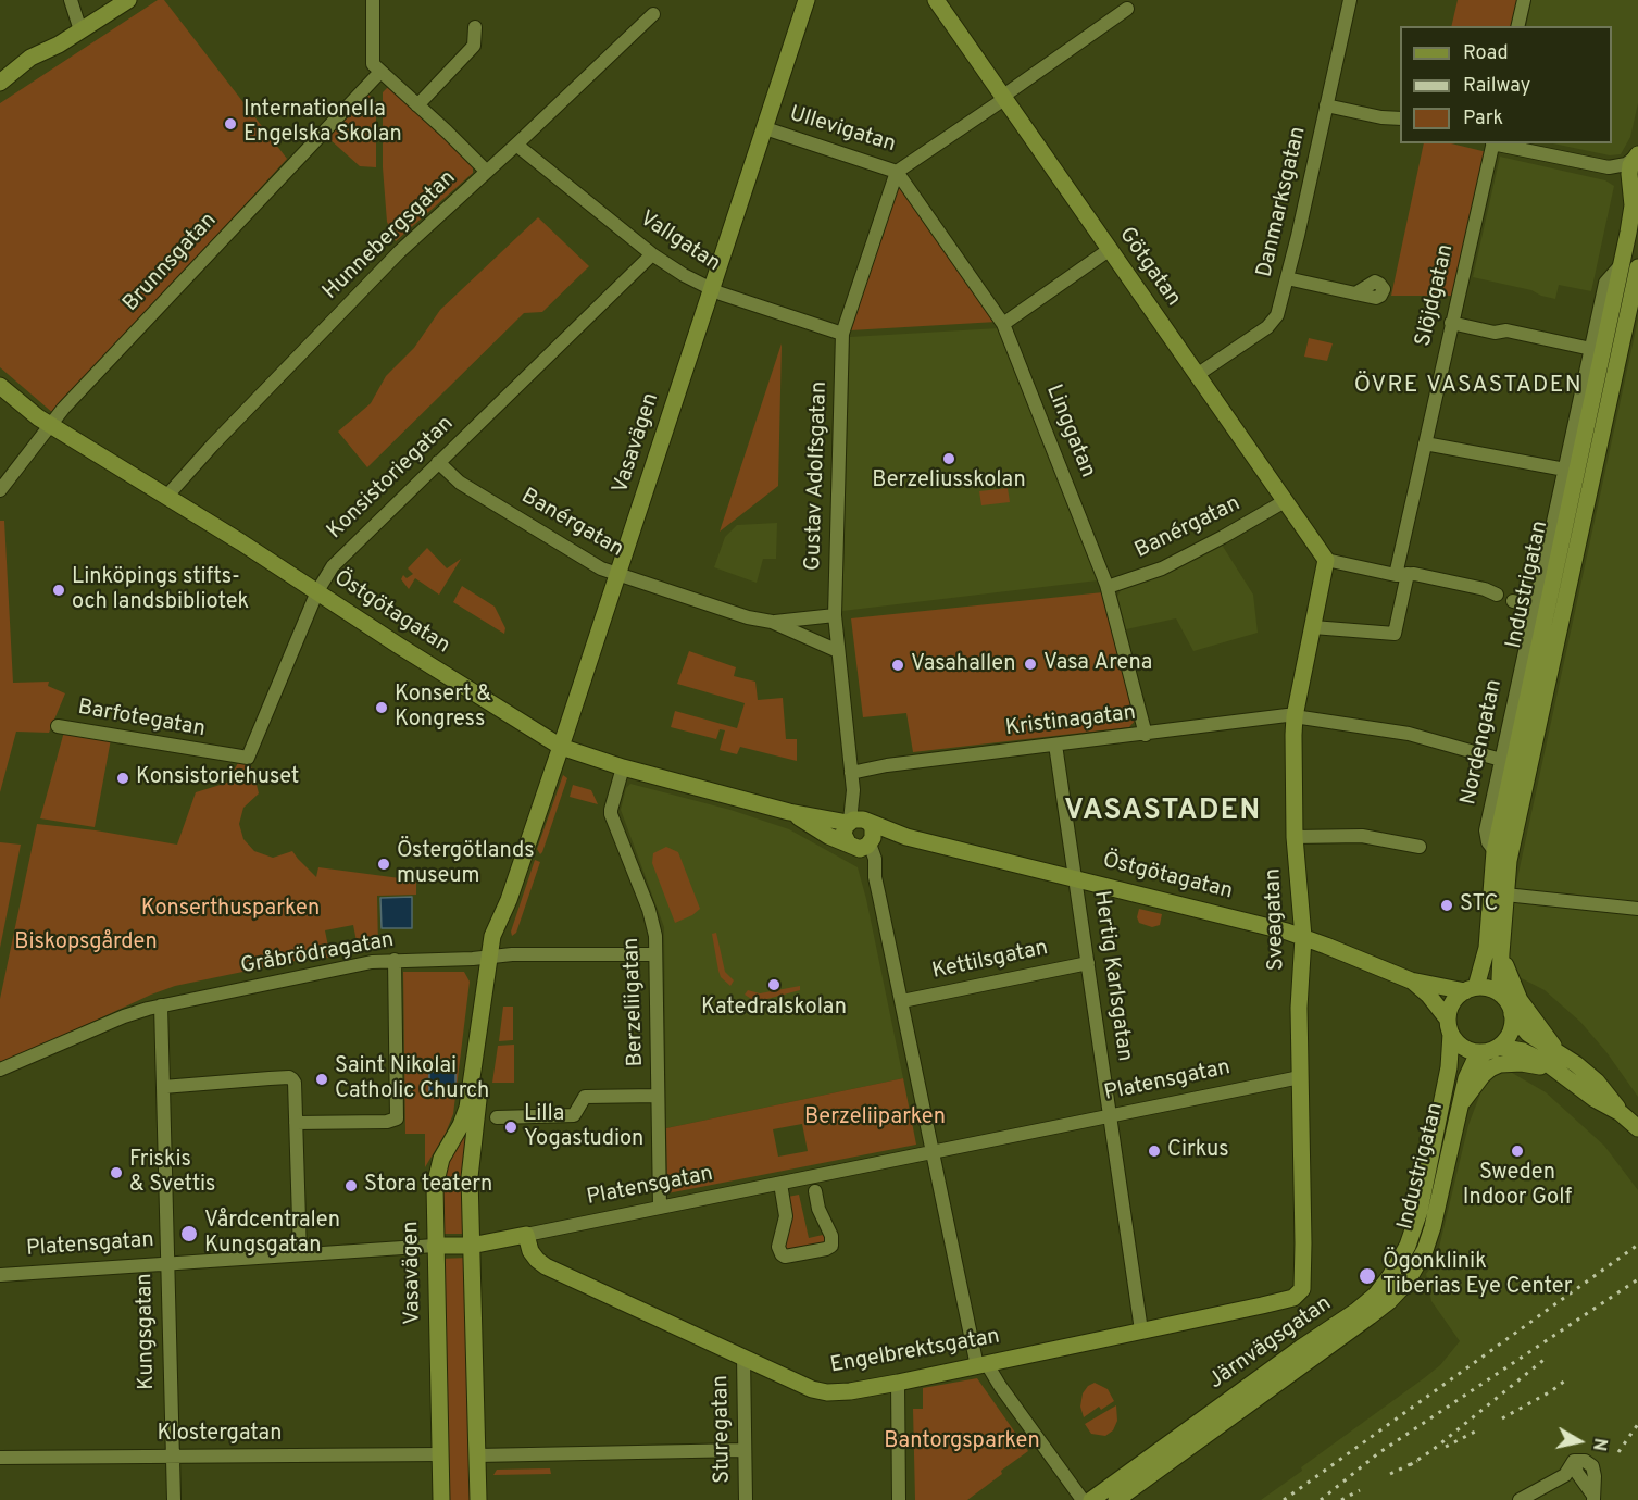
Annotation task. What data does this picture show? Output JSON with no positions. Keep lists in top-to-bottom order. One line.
{"streets":{"main road":["Götgatan","Vasavägen","Industrigatan","Östgötagatan","Sveagatan","Platensgatan","Järnvägsgatan","Engelbrektsgatan"],"street":["Ullevigatan","Danmarksgatan","Hunnebergsgatan","Vallgatan","Brunnsgatan","Slöjdgatan","Linggatan","Gustav Adolfsgatan","Konsistoriegatan","Banérgatan","Barfotegatan","Kristinagatan","Nordengatan","Gråbrödragatan","Kettilsgatan","Hertig Karlsgatan","Berzeliigatan","Kungsgatan","Sturegatan","Klostergatan"]},"crossings":[["Ullevigatan","Götgatan"],["Ullevigatan","Linggatan"],["Ullevigatan","Vasavägen"],["Ullevigatan","Gustav Adolfsgatan"],["Danmarksgatan","Götgatan"],["Hunnebergsgatan","Vallgatan"],["Hunnebergsgatan","Östgötagatan"],["Vallgatan","Vasavägen"],["Vallgatan","Gustav Adolfsgatan"],["Vallgatan","Konsistoriegatan"],["Brunnsgatan","Östgötagatan"],["Götgatan","Banérgatan"],["Götgatan","Sveagatan"],["Slöjdgatan","Sveagatan"],["Linggatan","Gustav Adolfsgatan"],["Linggatan","Banérgatan"],["Linggatan","Kristinagatan"],["Vasavägen","Banérgatan"],["Vasavägen","Östgötagatan"],["Vasavägen","Gråbrödragatan"],["Vasavägen","Platensgatan"],["Vasavägen","Klostergatan"],["Gustav Adolfsgatan","Banérgatan"],["Gustav Adolfsgatan","Östgötagatan"],["Gustav Adolfsgatan","Kristinagatan"],["Konsistoriegatan","Banérgatan"],["Konsistoriegatan","Östgötagatan"],["Konsistoriegatan","Barfotegatan"],["Industrigatan","Östgötagatan"],["Industrigatan","Nordengatan"],["Industrigatan","Järnvägsgatan"],["Östgötagatan","Sveagatan"],["Östgötagatan","Hertig Karlsgatan"],["Östgötagatan","Berzeliigatan"],["Kristinagatan","Nordengatan"],["Kristinagatan","Sveagatan"],["Kristinagatan","Hertig Karlsgatan"],["Sveagatan","Platensgatan"],["Sveagatan","Engelbrektsgatan"],["Gråbrödragatan","Berzeliigatan"],["Gråbrödragatan","Kungsgatan"],["Kettilsgatan","Hertig Karlsgatan"],["Hertig Karlsgatan","Platensgatan"],["Hertig Karlsgatan","Engelbrektsgatan"],["Berzeliigatan","Platensgatan"],["Platensgatan","Kungsgatan"],["Platensgatan","Engelbrektsgatan"],["Kungsgatan","Klostergatan"],["Engelbrektsgatan","Sturegatan"]],"districts":["ÖVRE VASASTADEN","VASASTADEN"],"parks":["Konserthusparken","Biskopsgården","Berzeliiparken","Bantorgsparken"],"places":["Internationella Engelska Skolan","Berzeliusskolan","Linköpings stifts- och landsbibliotek","Vasa Arena","Vasahallen","Konsert & Kongress","Konsistoriehuset","Östergötlands museum","STC","Katedralskolan","Saint Nikolai Catholic Church","Lilla Yogastudion","Cirkus","Sweden Indoor Golf","Friskis & Svettis","Stora teatern","Vårdcentralen Kungsgatan","Ögonklinik Tiberias Eye Center"],"legend":["Road","Railway","Park"],"north":"right"}
